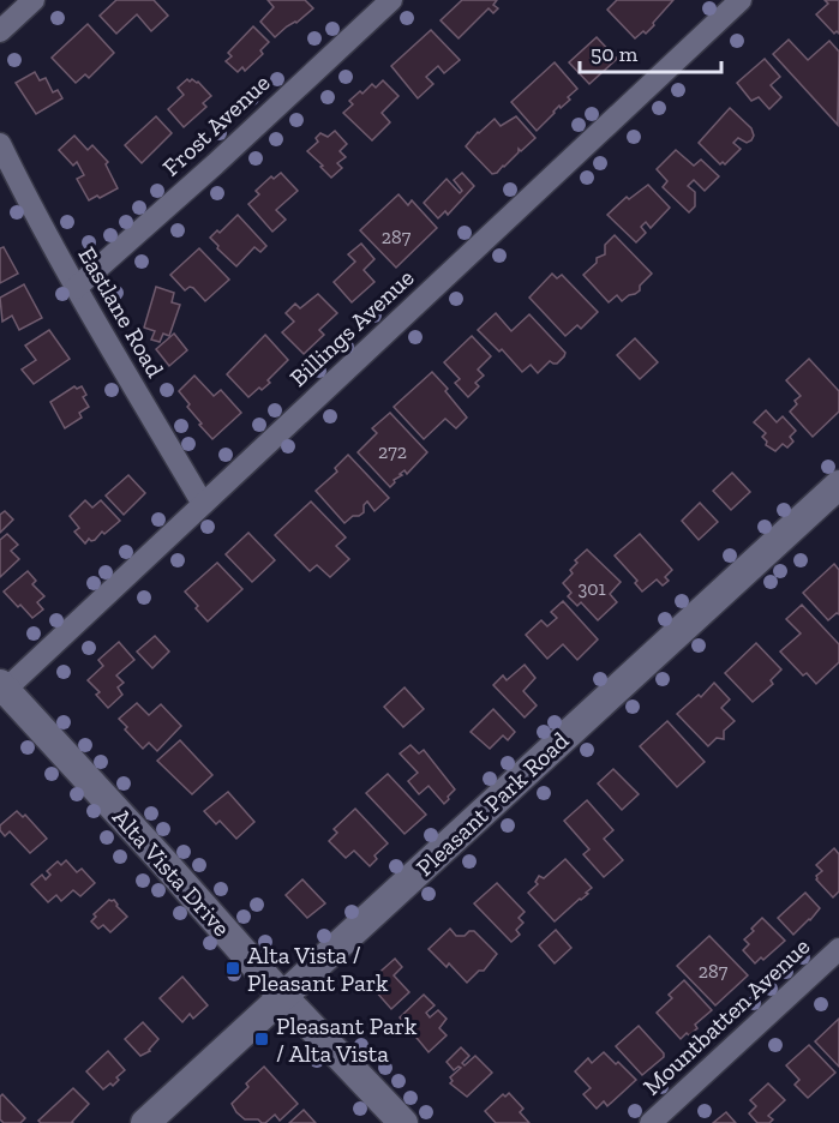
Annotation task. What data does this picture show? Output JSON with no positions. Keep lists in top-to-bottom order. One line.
{"streets":{"street":["Frost Avenue","Eastlane Road","Billings Avenue","Pleasant Park Road","Alta Vista Drive","Mountbatten Avenue"]},"crossings":[["Frost Avenue","Eastlane Road"],["Eastlane Road","Billings Avenue"],["Billings Avenue","Alta Vista Drive"],["Pleasant Park Road","Alta Vista Drive"]],"places":{"transit":["Alta Vista / Pleasant Park","Pleasant Park / Alta Vista"]},"house_numbers":["287","272","301","287"],"scale_bar":"50 m"}
